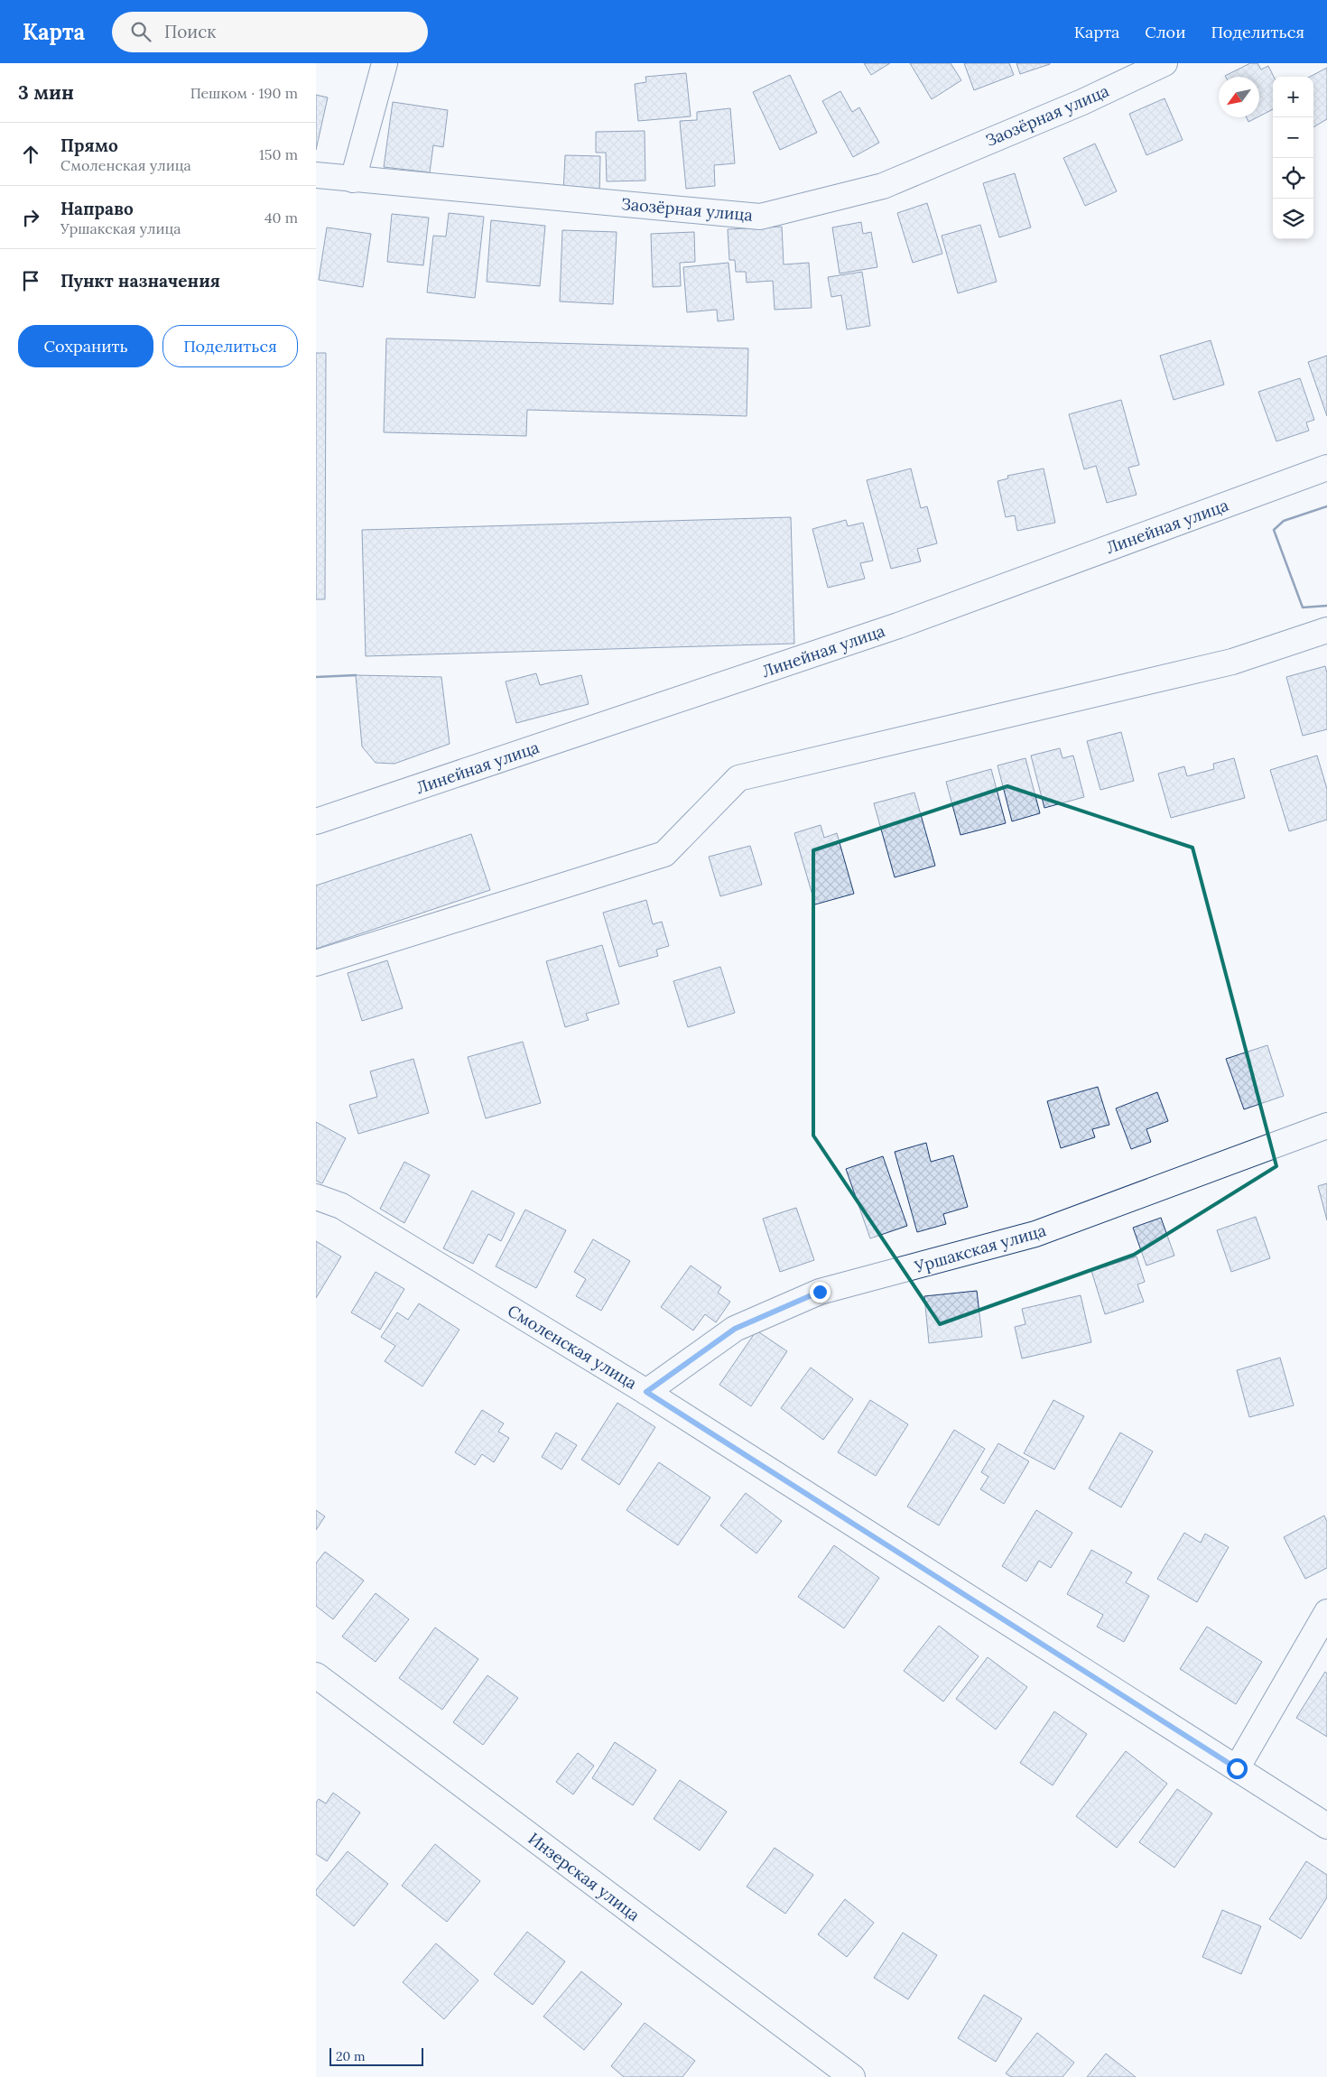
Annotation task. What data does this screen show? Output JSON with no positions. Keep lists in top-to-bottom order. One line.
{"streets":{"street":["Заозёрная улица","Линейная улица","Уршакская улица","Смоленская улица","Инзерская улица"]},"crossings":[["Уршакская улица","Смоленская улица"]],"scale_bar":"20 m","north":"bottom left","page":{"header":"Карта","search":"Поиск","nav":["Карта","Слои","Поделиться"],"heading":["3 мин","Пешком · 190 m"],"map_buttons":["+","−"],"list":[["Прямо","Смоленская улица","150 m"],["Направо","Уршакская улица","40 m"],"Пункт назначения"],"buttons":["Сохранить","Поделиться"],"scale":"20 m"}}
